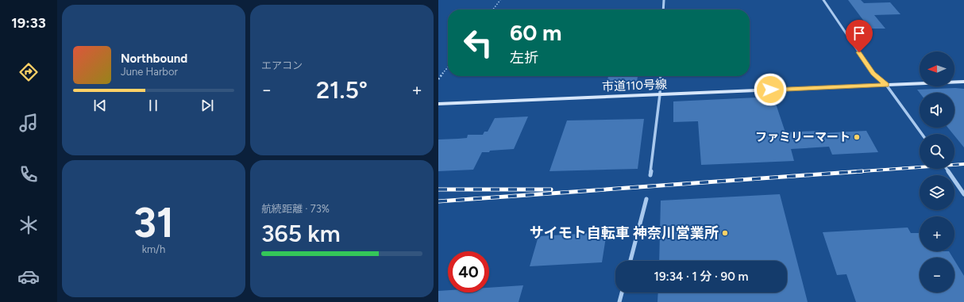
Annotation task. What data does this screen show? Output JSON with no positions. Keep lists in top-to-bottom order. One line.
{"streets":{"street":["市道110号線"]},"places":["ファミリーマート","サイモト自転車 神奈川営業所"],"north":"left","page":{"tabs":"19:33","tile":["エアコン",["31","km/h"],["航続距離 · 73%","365 km"]],"turn":["60 m","左折"],"song":["Northbound","June Harbor"],"map_buttons":["+","−"],"heat":["−","21.5°","+"],"limit":"40","trip":"19:34 · 1 分 · 90 m"}}
